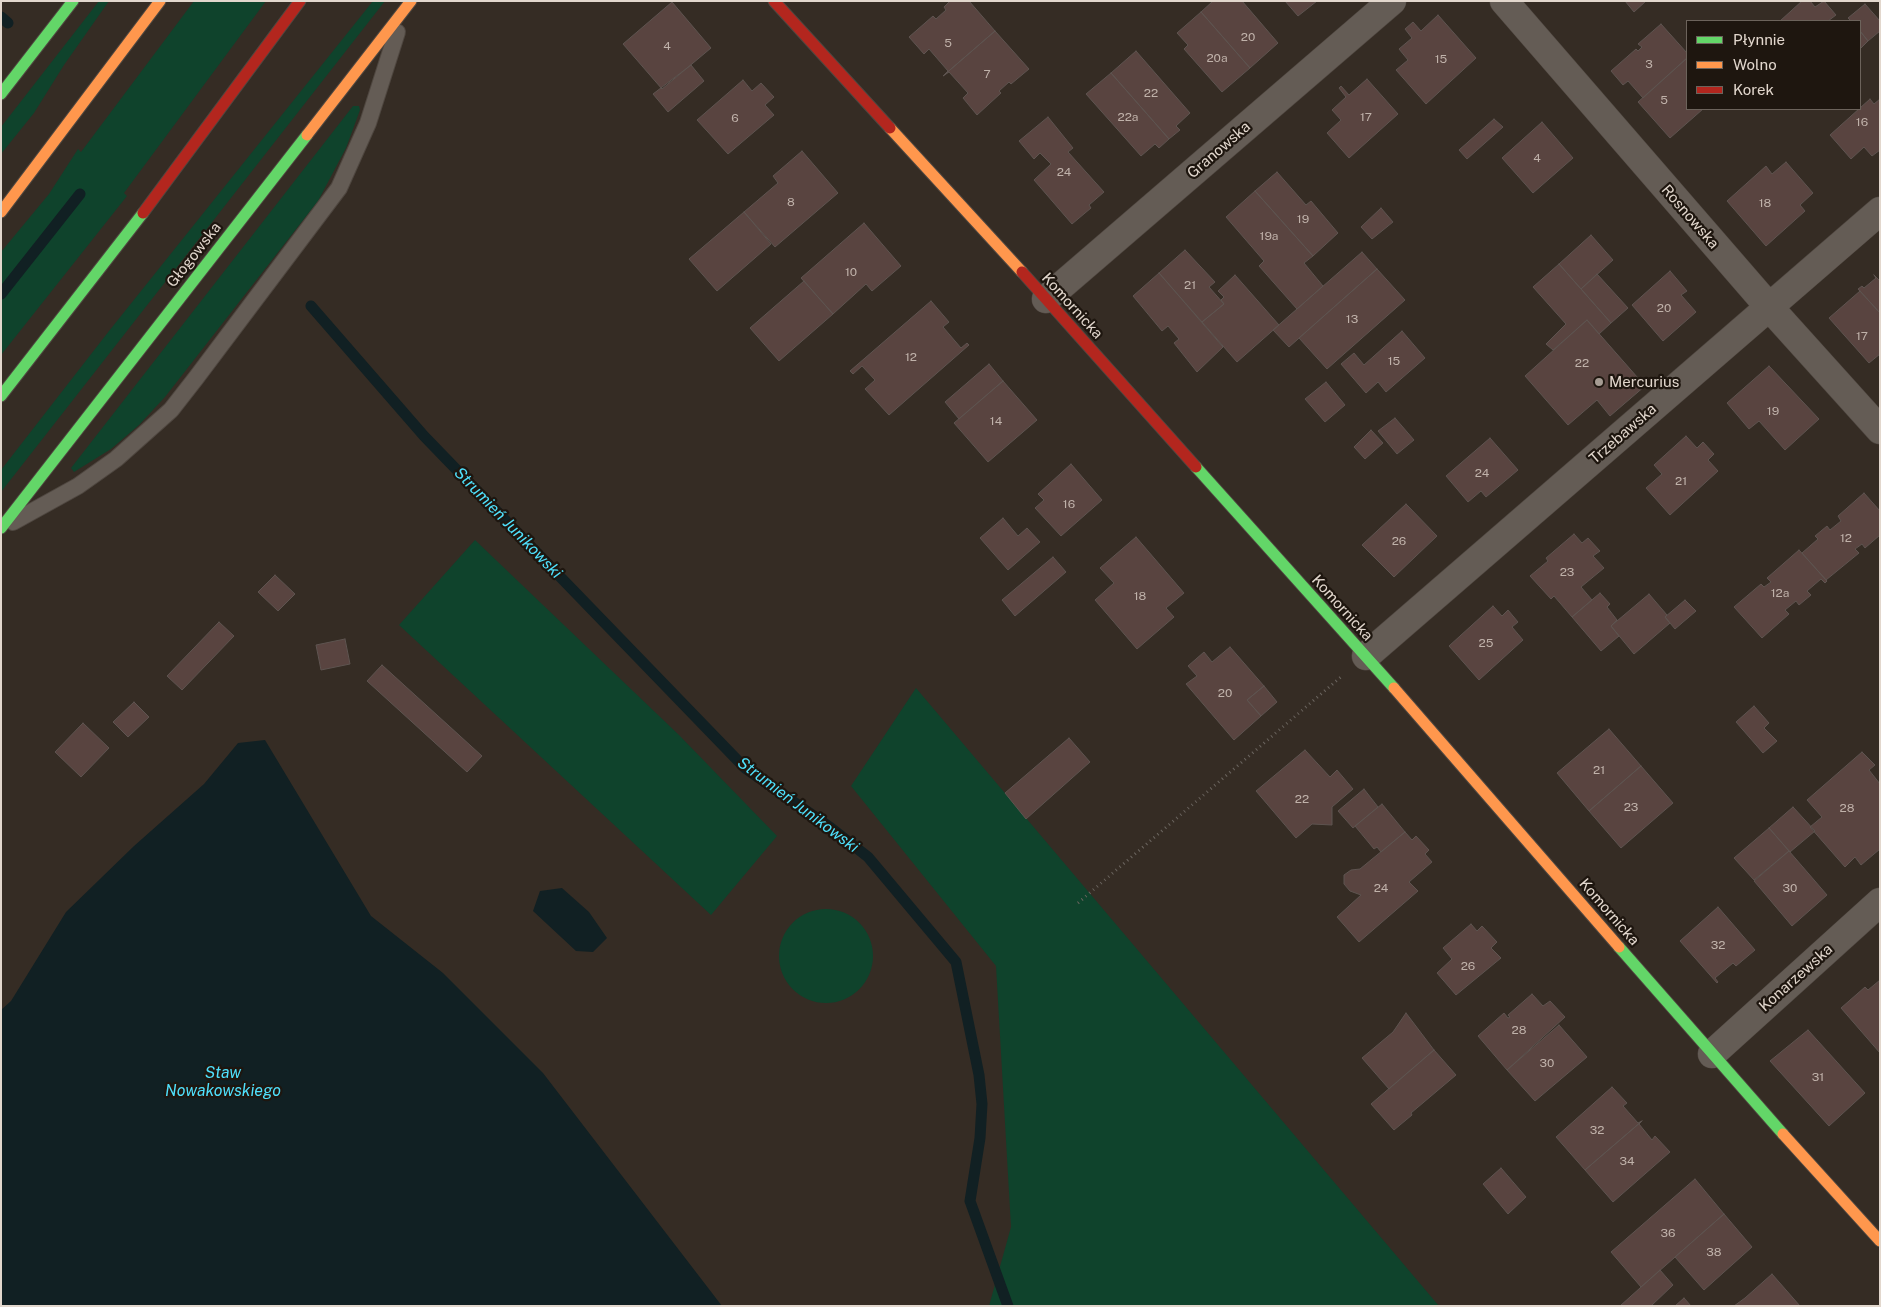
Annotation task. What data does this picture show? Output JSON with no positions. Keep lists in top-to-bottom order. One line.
{"streets":{"street":["Granowska","Rosnowska","Głogowska","Komornicka","Trzebawska","Konarzewska"]},"crossings":[["Granowska","Komornicka"],["Rosnowska","Trzebawska"],["Komornicka","Trzebawska"],["Komornicka","Konarzewska"]],"water":["Strumień Junikowski","Staw Nowakowskiego"],"places":["Mercurius"],"house_numbers":["20","5","4","20a","15","3","7","22","5","22a","17","6","16","4","24","8","18","19","19a","10","21","20","13","17","12","15","22","19","14","24","21","16","12","26","23","12a","18","25","20","21","22","23","28","24","30","32","26","28","30","31","32","34","36","38"],"legend":["Płynnie","Wolno","Korek"]}
